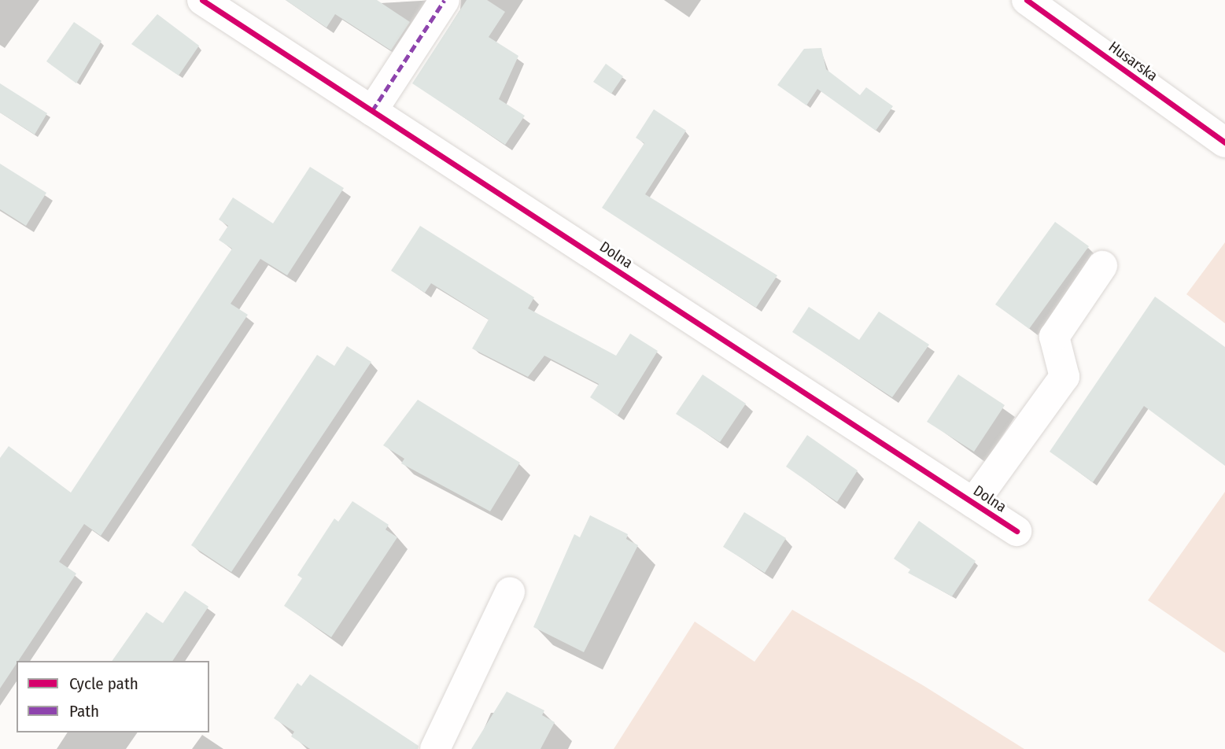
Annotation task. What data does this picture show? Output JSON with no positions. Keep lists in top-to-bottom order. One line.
{"streets":{"street":["Husarska","Dolna"]},"legend":["Cycle path","Path"]}
